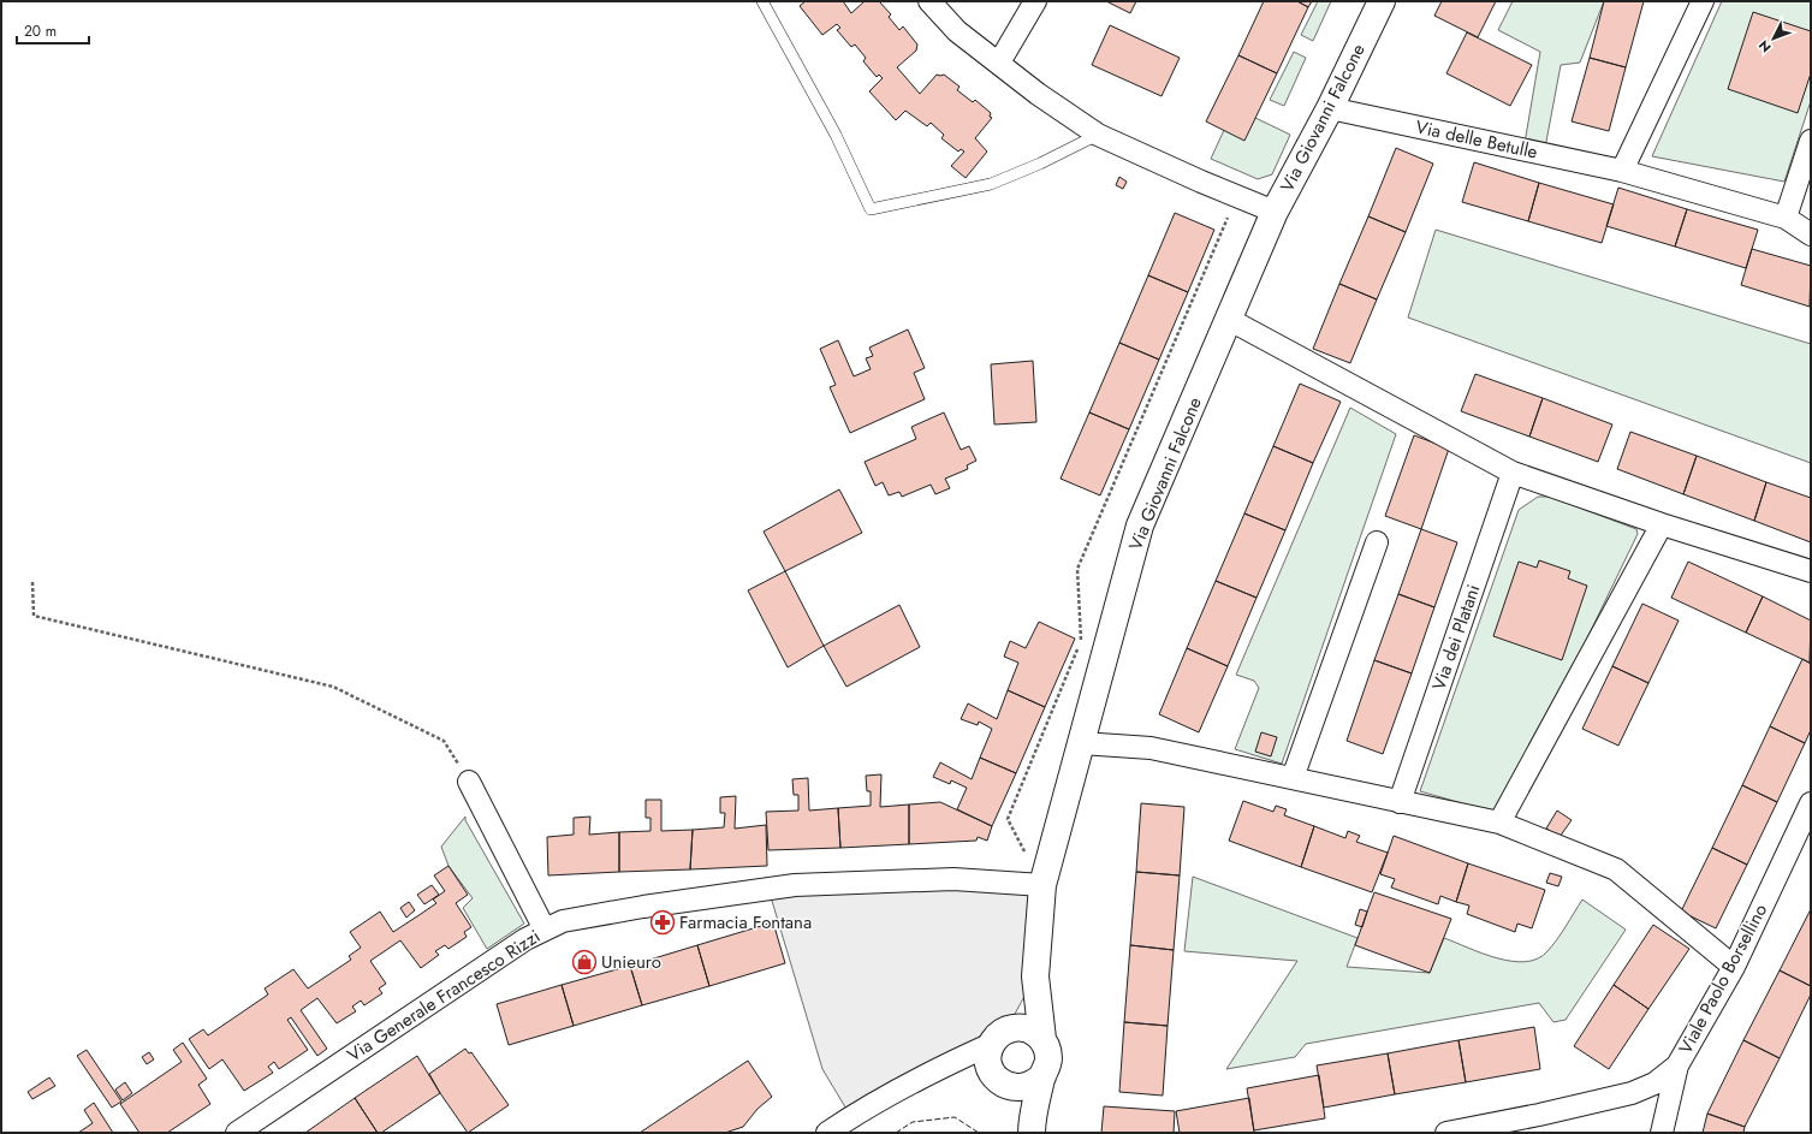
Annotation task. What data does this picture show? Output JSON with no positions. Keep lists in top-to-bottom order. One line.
{"streets":{"street":["Via Giovanni Falcone","Via delle Betulle","Via dei Platani","Viale Paolo Borsellino","Via Generale Francesco Rizzi"]},"crossings":[["Via Giovanni Falcone","Via delle Betulle"],["Via Giovanni Falcone","Via Generale Francesco Rizzi"]],"places":{"pharmacy":["Farmacia Fontana"],"shop":["Unieuro"]},"scale_bar":"20 m","north":"bottom left"}
